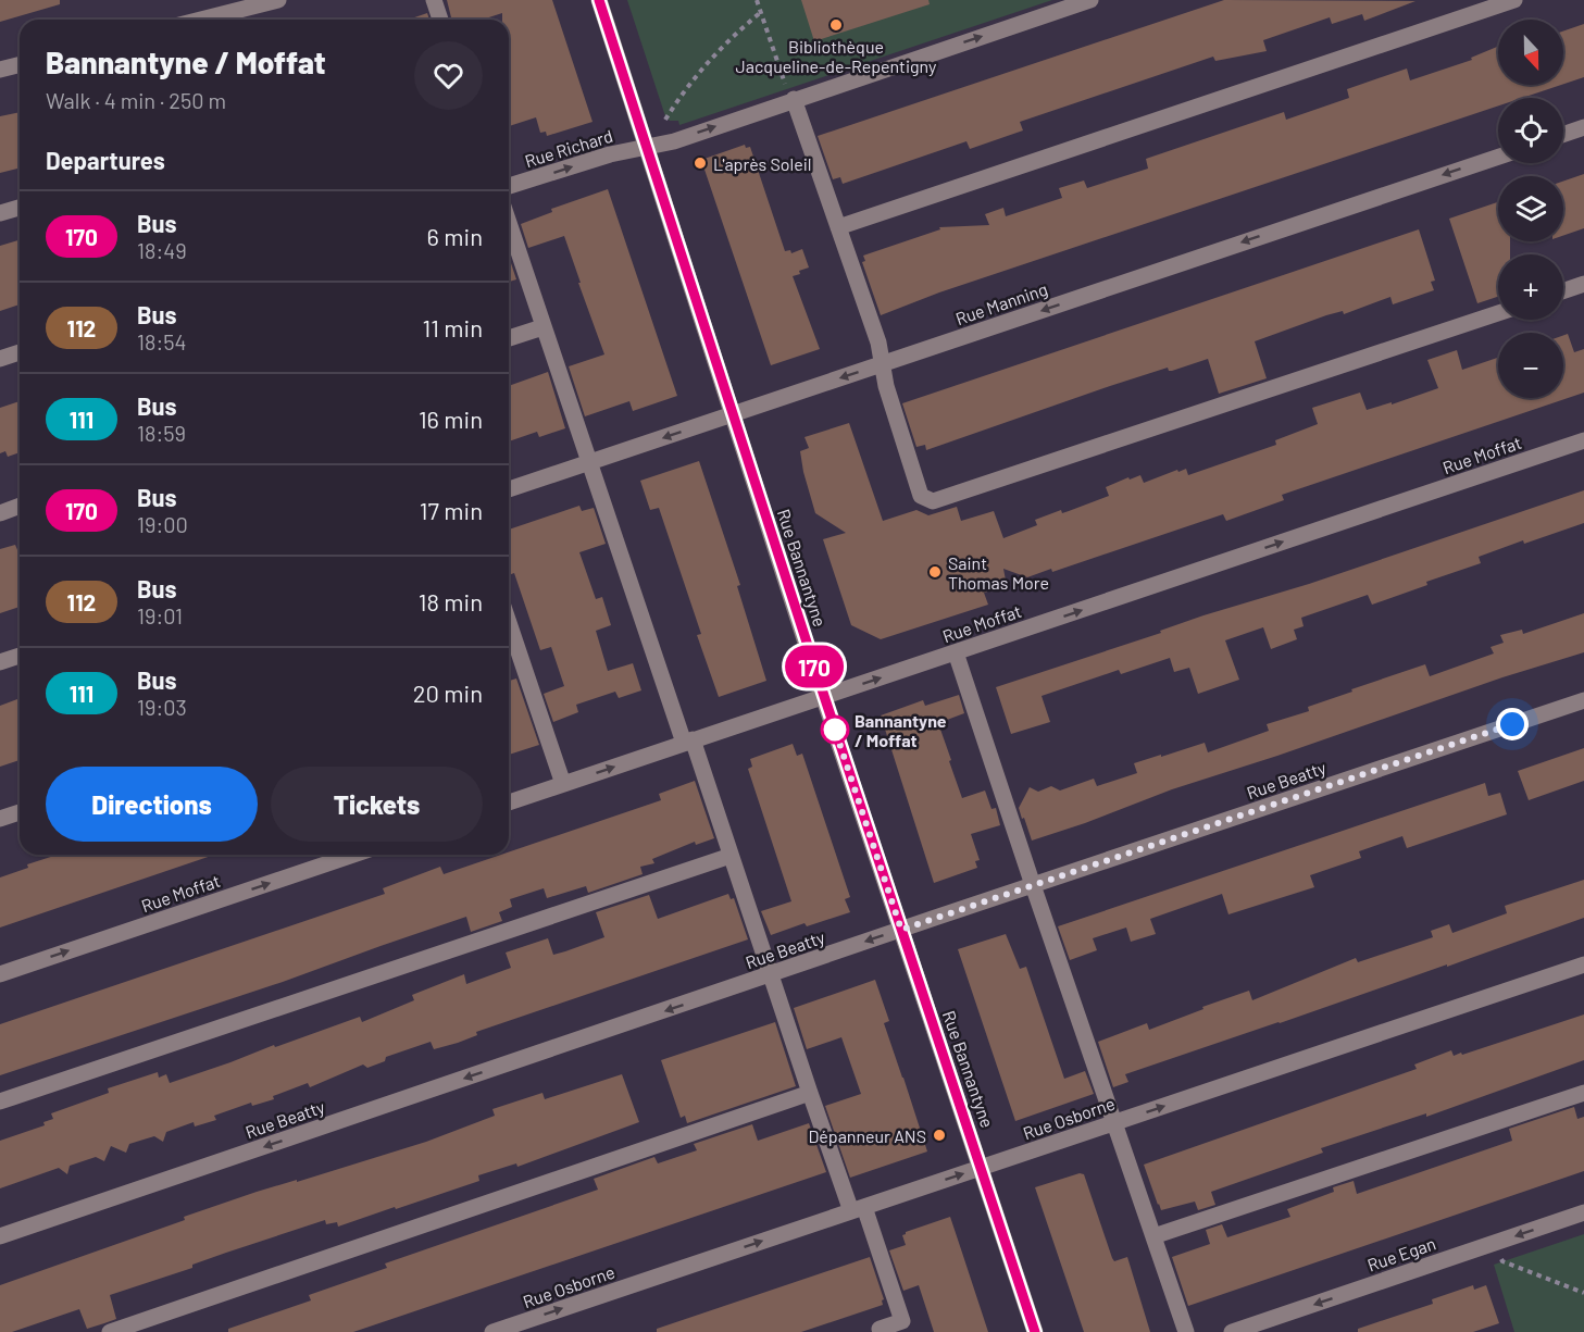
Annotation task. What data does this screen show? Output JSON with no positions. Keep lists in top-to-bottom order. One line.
{"streets":{"street":["Rue Richard","Rue Manning","Rue Moffat","Rue Bannantyne","Rue Beatty","Rue Osborne","Rue Egan"]},"crossings":[["Rue Richard","Rue Bannantyne"],["Rue Manning","Rue Bannantyne"],["Rue Moffat","Rue Bannantyne"],["Rue Bannantyne","Rue Beatty"],["Rue Bannantyne","Rue Osborne"]],"places":["Bibliothèque Jacqueline-de-Repentigny","L'après Soleil","Saint Thomas More","Bannantyne / Moffat","Dépanneur ANS"],"lines":["bus line 170"],"north":"bottom","page":{"on_map":"170","map_buttons":["+","−"],"heading":[["Bannantyne / Moffat","Walk · 4 min · 250 m"],"Departures"],"list":[{"mark":"170","name":"Bus","note":"18:49","value":"6 min"},{"mark":"112","name":"Bus","note":"18:54","value":"11 min"},{"mark":"111","name":"Bus","note":"18:59","value":"16 min"},{"mark":"170","name":"Bus","note":"19:00","value":"17 min"},{"mark":"112","name":"Bus","note":"19:01","value":"18 min"},{"mark":"111","name":"Bus","note":"19:03","value":"20 min"}],"buttons":["Directions","Tickets"]}}
